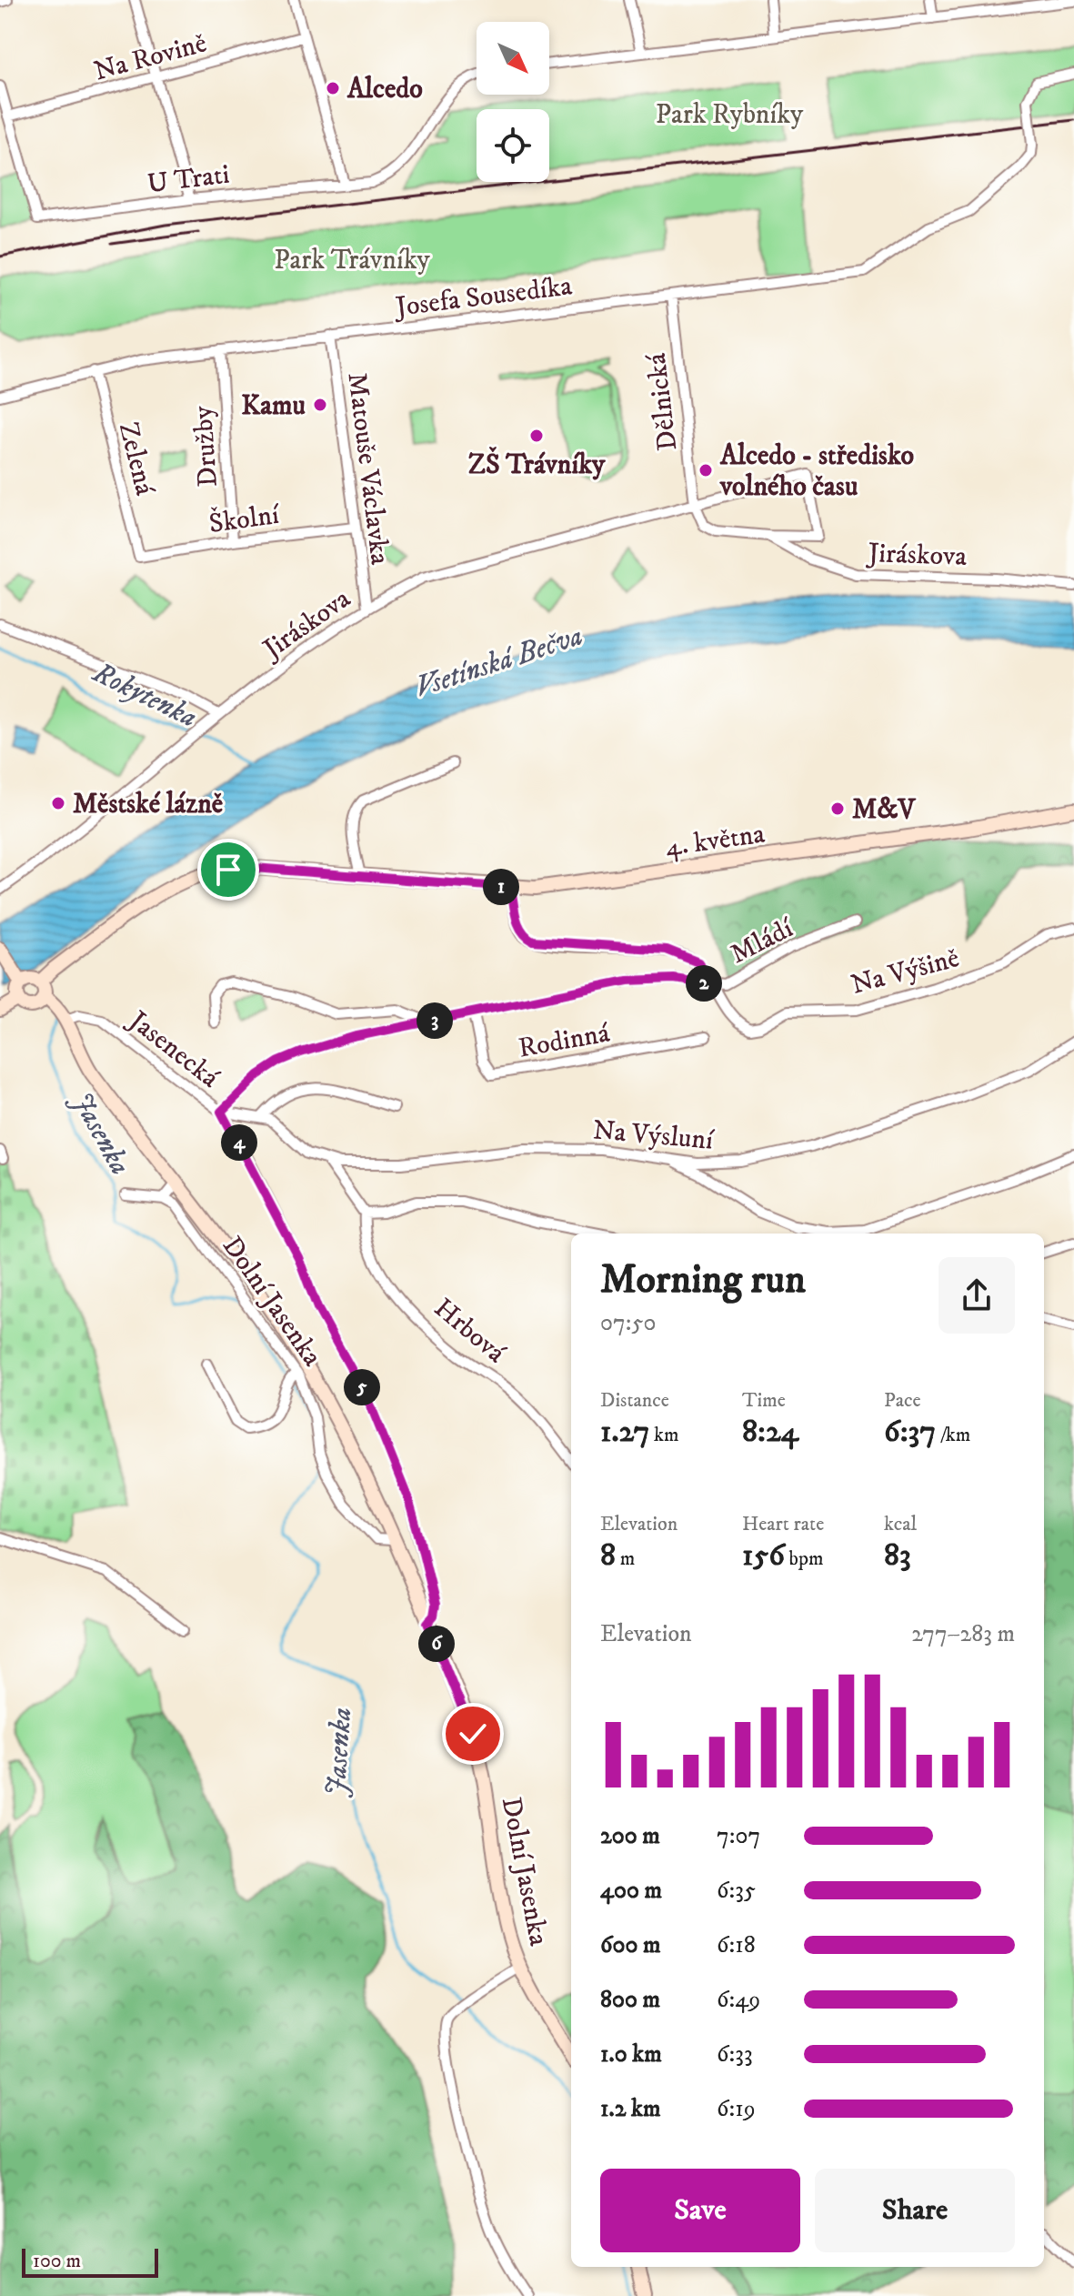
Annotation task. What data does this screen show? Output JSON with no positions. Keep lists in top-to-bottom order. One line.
{"streets":{"street":["Na Rovině","U Trati","Josefa Sousedíka","Dělnická","Družby","Zelená","Matouše Václavka","Školní","Jiráskova","4. května","Mládí","Na Výšině","Rodinná","Jasenecká","Na Výsluní","Dolní Jasenka","Hrbová"]},"crossings":[["Na Rovině","U Trati"],["Josefa Sousedíka","Dělnická"],["Josefa Sousedíka","Družby"],["Josefa Sousedíka","Zelená"],["Josefa Sousedíka","Matouše Václavka"],["Dělnická","Jiráskova"],["Družby","Školní"],["Zelená","Školní"],["Matouše Václavka","Školní"],["Matouše Václavka","Jiráskova"],["4. května","Na Výšině"],["4. května","Dolní Jasenka"],["Mládí","Na Výšině"],["Mládí","Rodinná"],["Mládí","Jasenecká"],["Mládí","Na Výsluní"],["Jasenecká","Na Výsluní"],["Jasenecká","Dolní Jasenka"],["Na Výsluní","Hrbová"]],"water":["Vsetínská Bečva","Rokytenka","Jasenka"],"parks":["Park Rybníky","Park Trávníky"],"places":["Alcedo","Kamu","ZŠ Trávníky","Alcedo - středisko volného času","Městské lázně","M&V"],"scale_bar":"100 m","north":"bottom right","page":{"pins":["1","2","3","4","5","6"],"heading":["Morning run","07:50"],"stats":[["Distance","1.27 km"],["Time","8:24"],["Pace","6:37 /km"],["Elevation","8 m"],["Heart rate","156 bpm"],["kcal","83"]],"chart":["Elevation","277–283 m"],"list":[{"name":"200 m","note":"7:07"},{"name":"400 m","note":"6:35"},{"name":"600 m","note":"6:18"},{"name":"800 m","note":"6:49"},{"name":"1.0 km","note":"6:33"},{"name":"1.2 km","note":"6:19"}],"buttons":["Save","Share"],"scale":"100 m"}}
